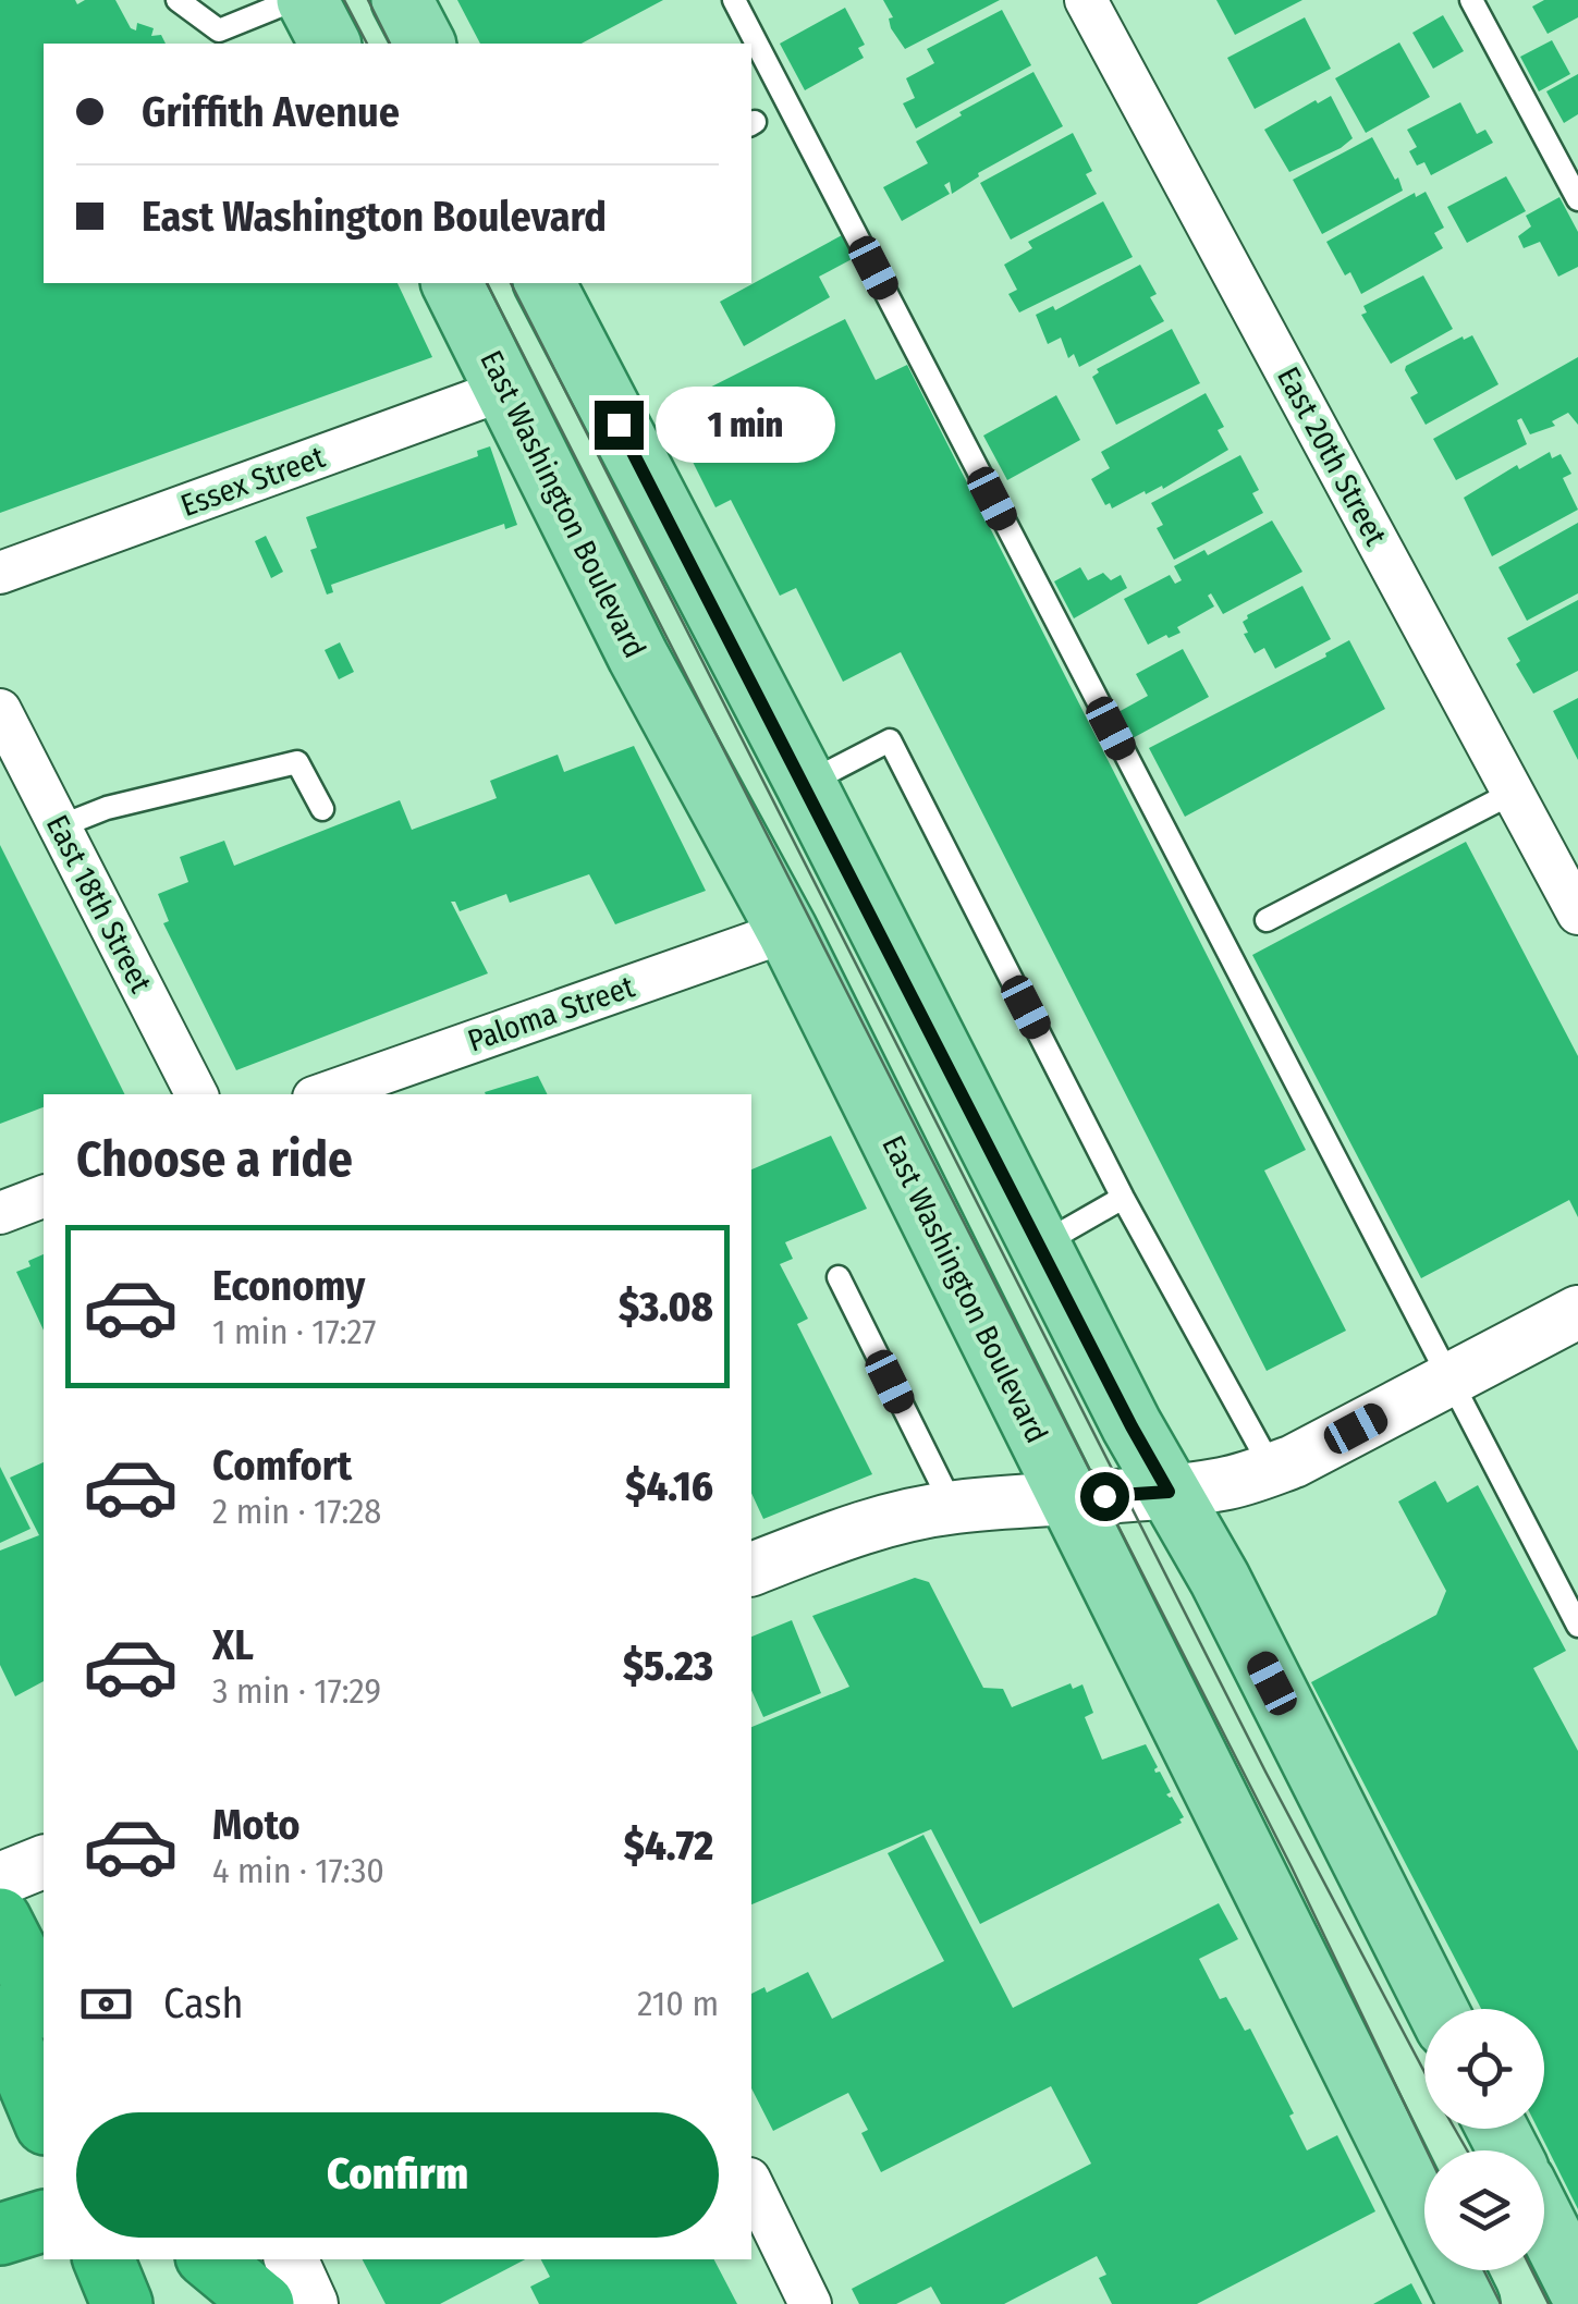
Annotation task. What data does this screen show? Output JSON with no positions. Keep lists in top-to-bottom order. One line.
{"streets":{"main road":["East Washington Boulevard"],"street":["East 20th Street","Essex Street","East 18th Street","Paloma Street"]},"crossings":[["Essex Street","East Washington Boulevard"],["East Washington Boulevard","Paloma Street"]],"page":{"banner":["Griffith Avenue","East Washington Boulevard"],"bubble":"1 min","heading":"Choose a ride","list":[{"name":"Economy","note":"1 min · 17:27","value":"$3.08"},{"name":"Comfort","note":"2 min · 17:28","value":"$4.16"},{"name":"XL","note":"3 min · 17:29","value":"$5.23"},{"name":"Moto","note":"4 min · 17:30","value":"$4.72"}],"pay":["Cash","210 m"],"buttons":"Confirm"}}
